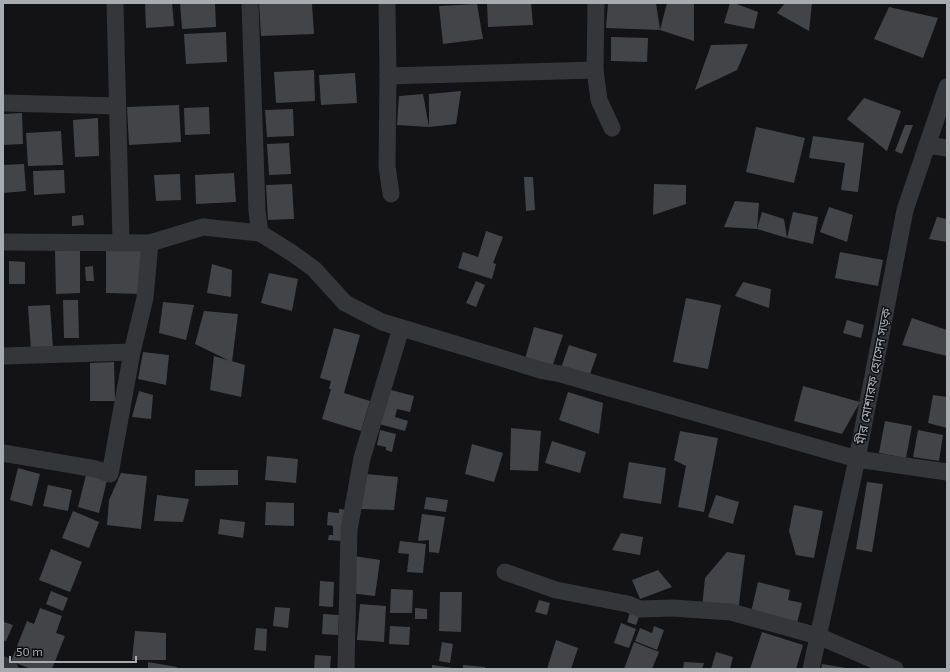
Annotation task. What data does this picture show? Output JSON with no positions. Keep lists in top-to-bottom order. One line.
{"streets":{"street":["মীর মোশারফ হোসেন সড়ক"]},"scale_bar":"50 m"}
